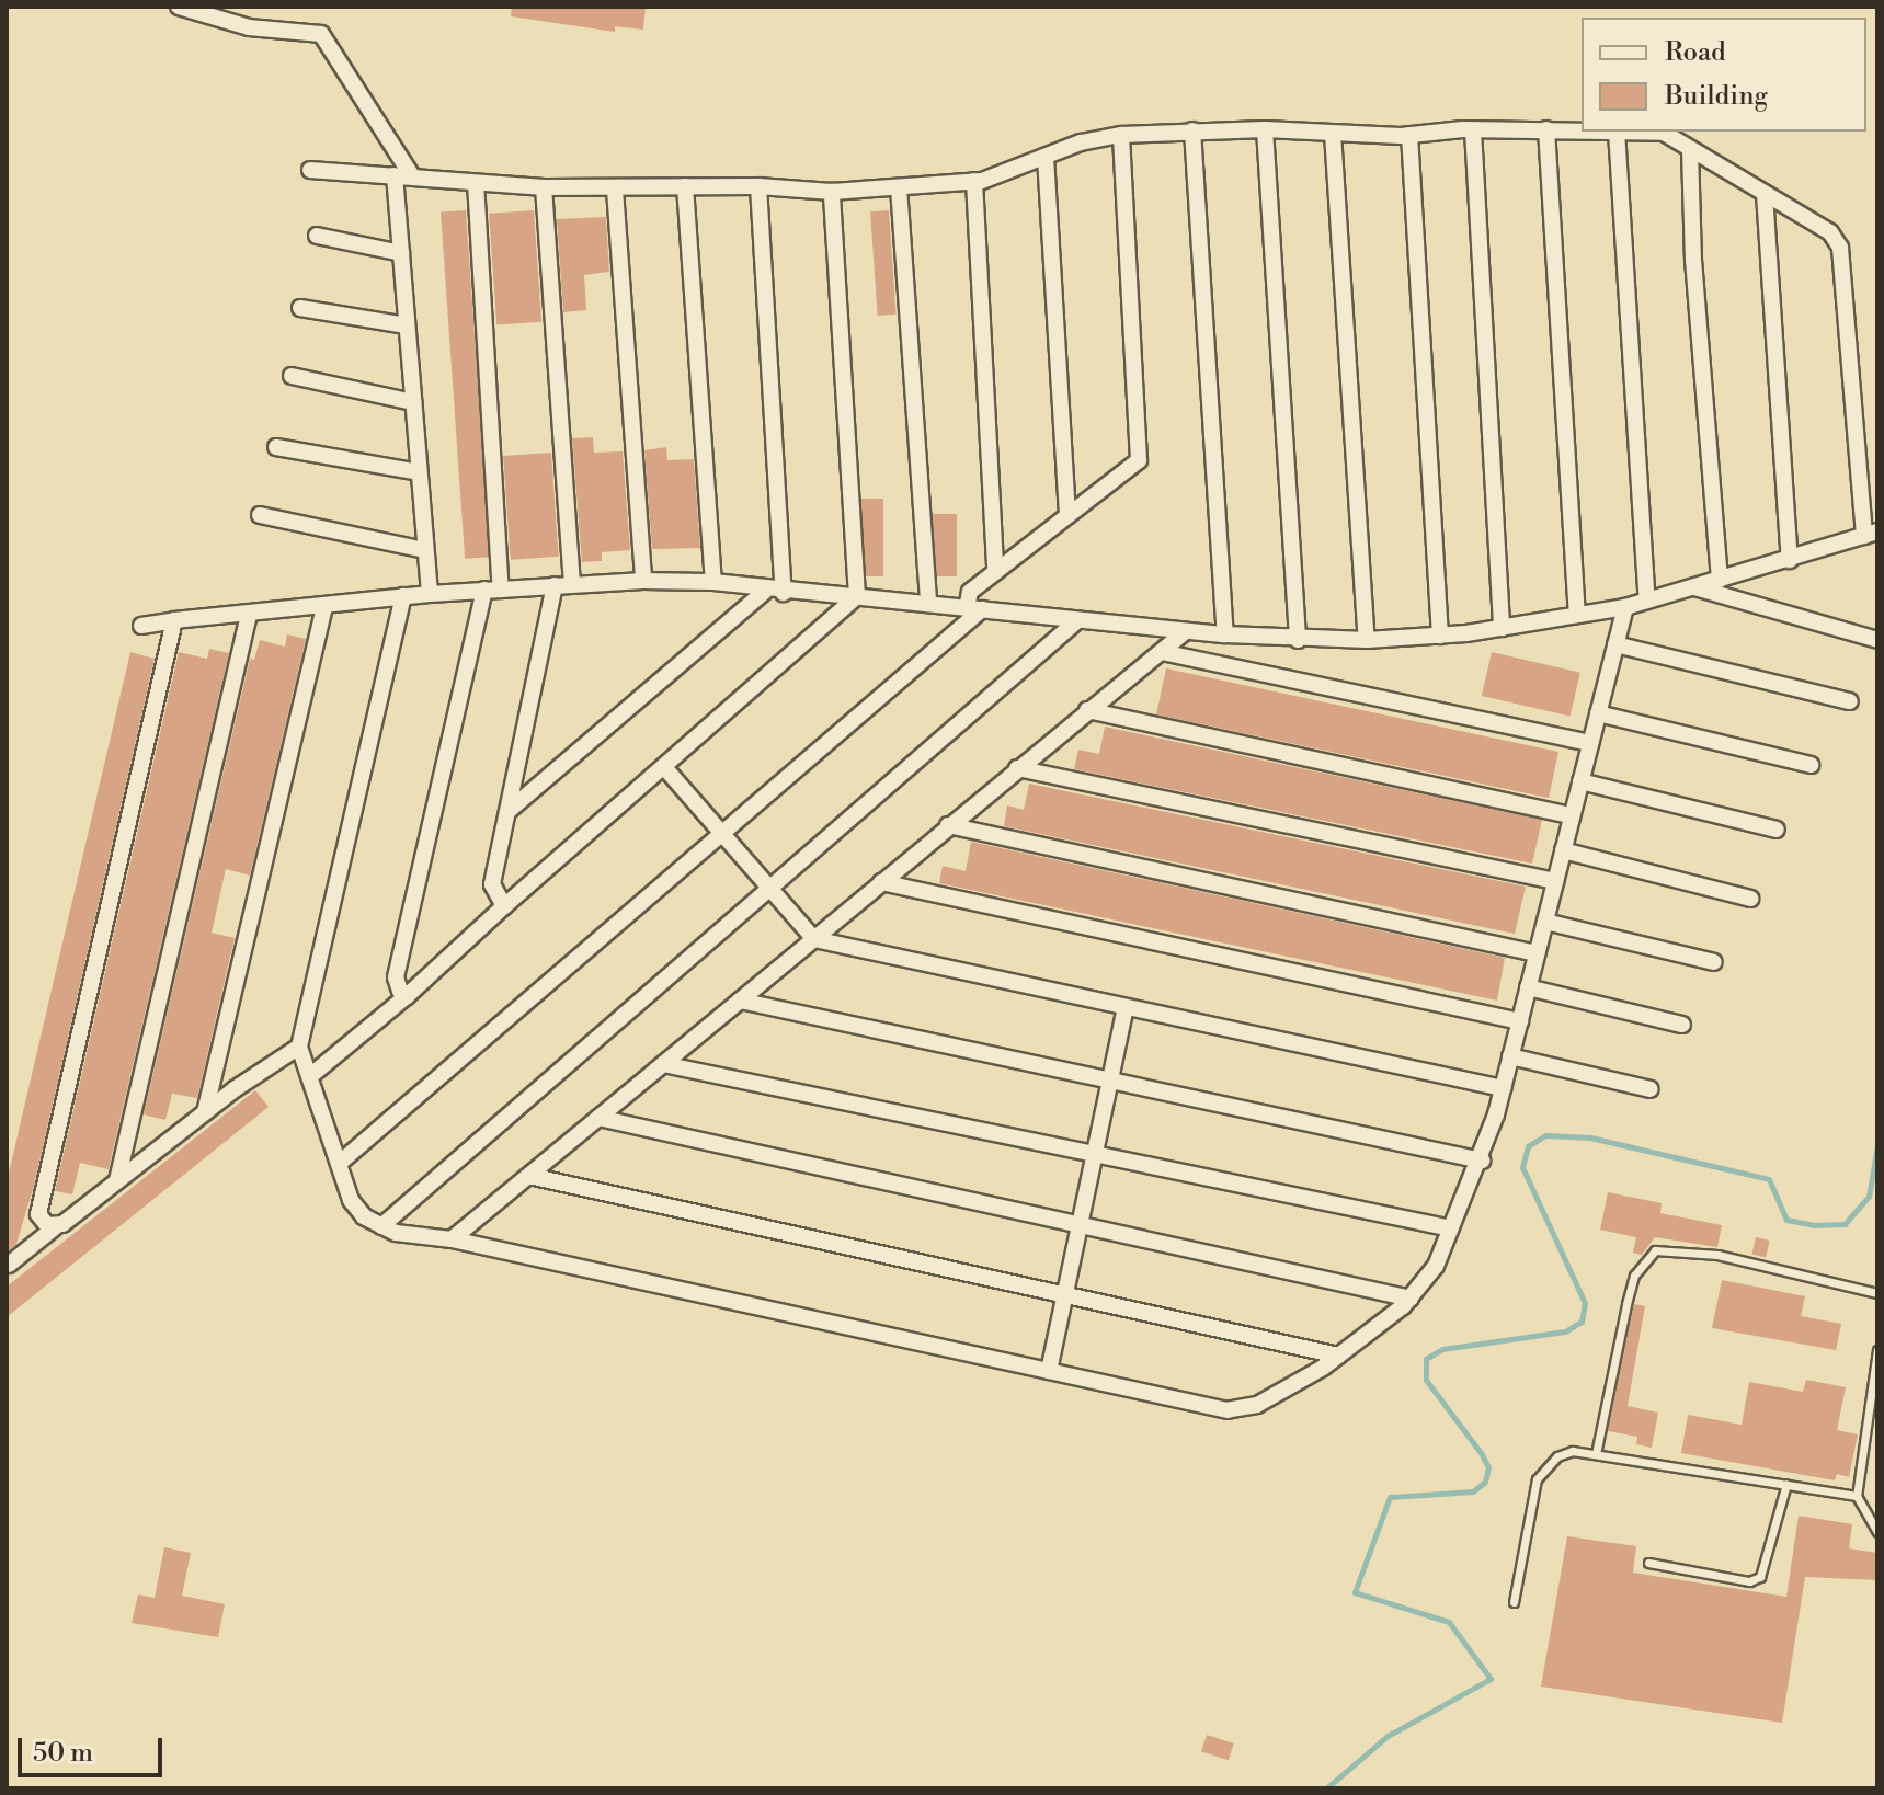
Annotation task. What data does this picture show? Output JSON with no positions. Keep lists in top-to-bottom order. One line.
{"legend":["Road","Building"],"scale_bar":"50 m"}
